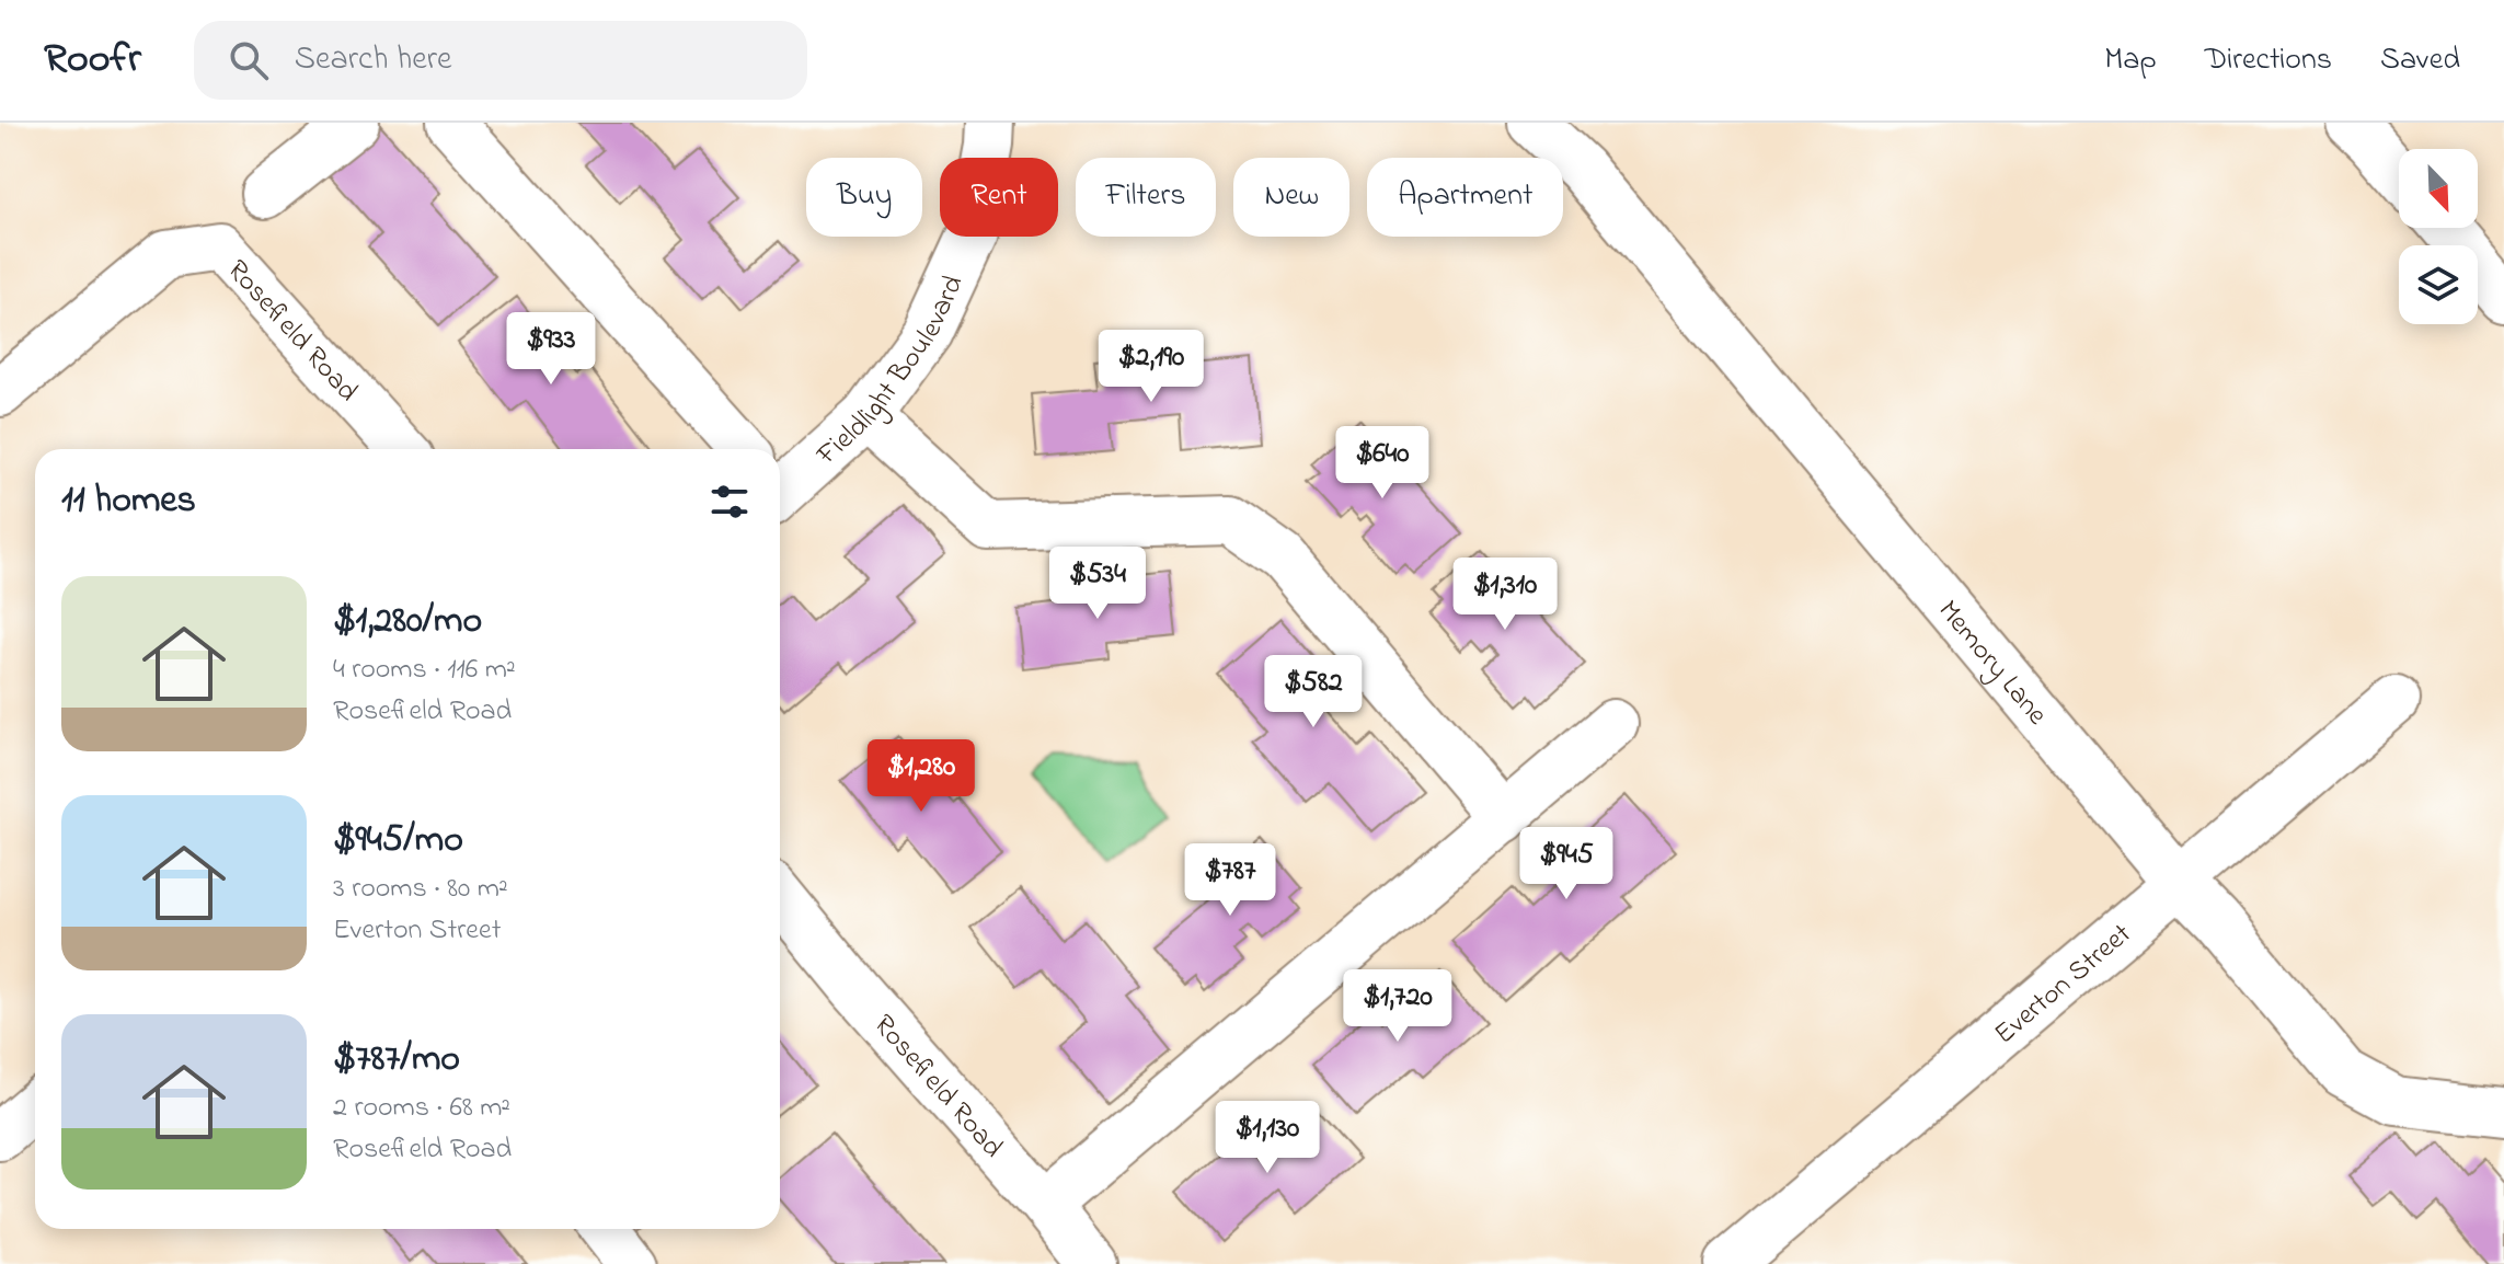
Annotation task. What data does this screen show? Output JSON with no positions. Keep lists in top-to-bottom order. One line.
{"streets":{"street":["Rosefield Road","Fieldlight Boulevard","Memory Lane","Everton Street"]},"crossings":[["Memory Lane","Everton Street"]],"north":"bottom right","page":{"header":"Roofr","search":"Search here","nav":["Map","Directions","Saved"],"chip":["Buy","Rent","Filters","New","Apartment"],"price":["$933","$2,190","$640","$534","$1,310","$582","$1,280","$945","$787","$1,720","$1,130"],"heading":"11 homes","list":[{"name":"$1,280/mo","note":"4 rooms · 116 m² · Rosefield Road"},{"name":"$945/mo","note":"3 rooms · 80 m² · Everton Street"},{"name":"$787/mo","note":"2 rooms · 68 m² · Rosefield Road"}]}}
